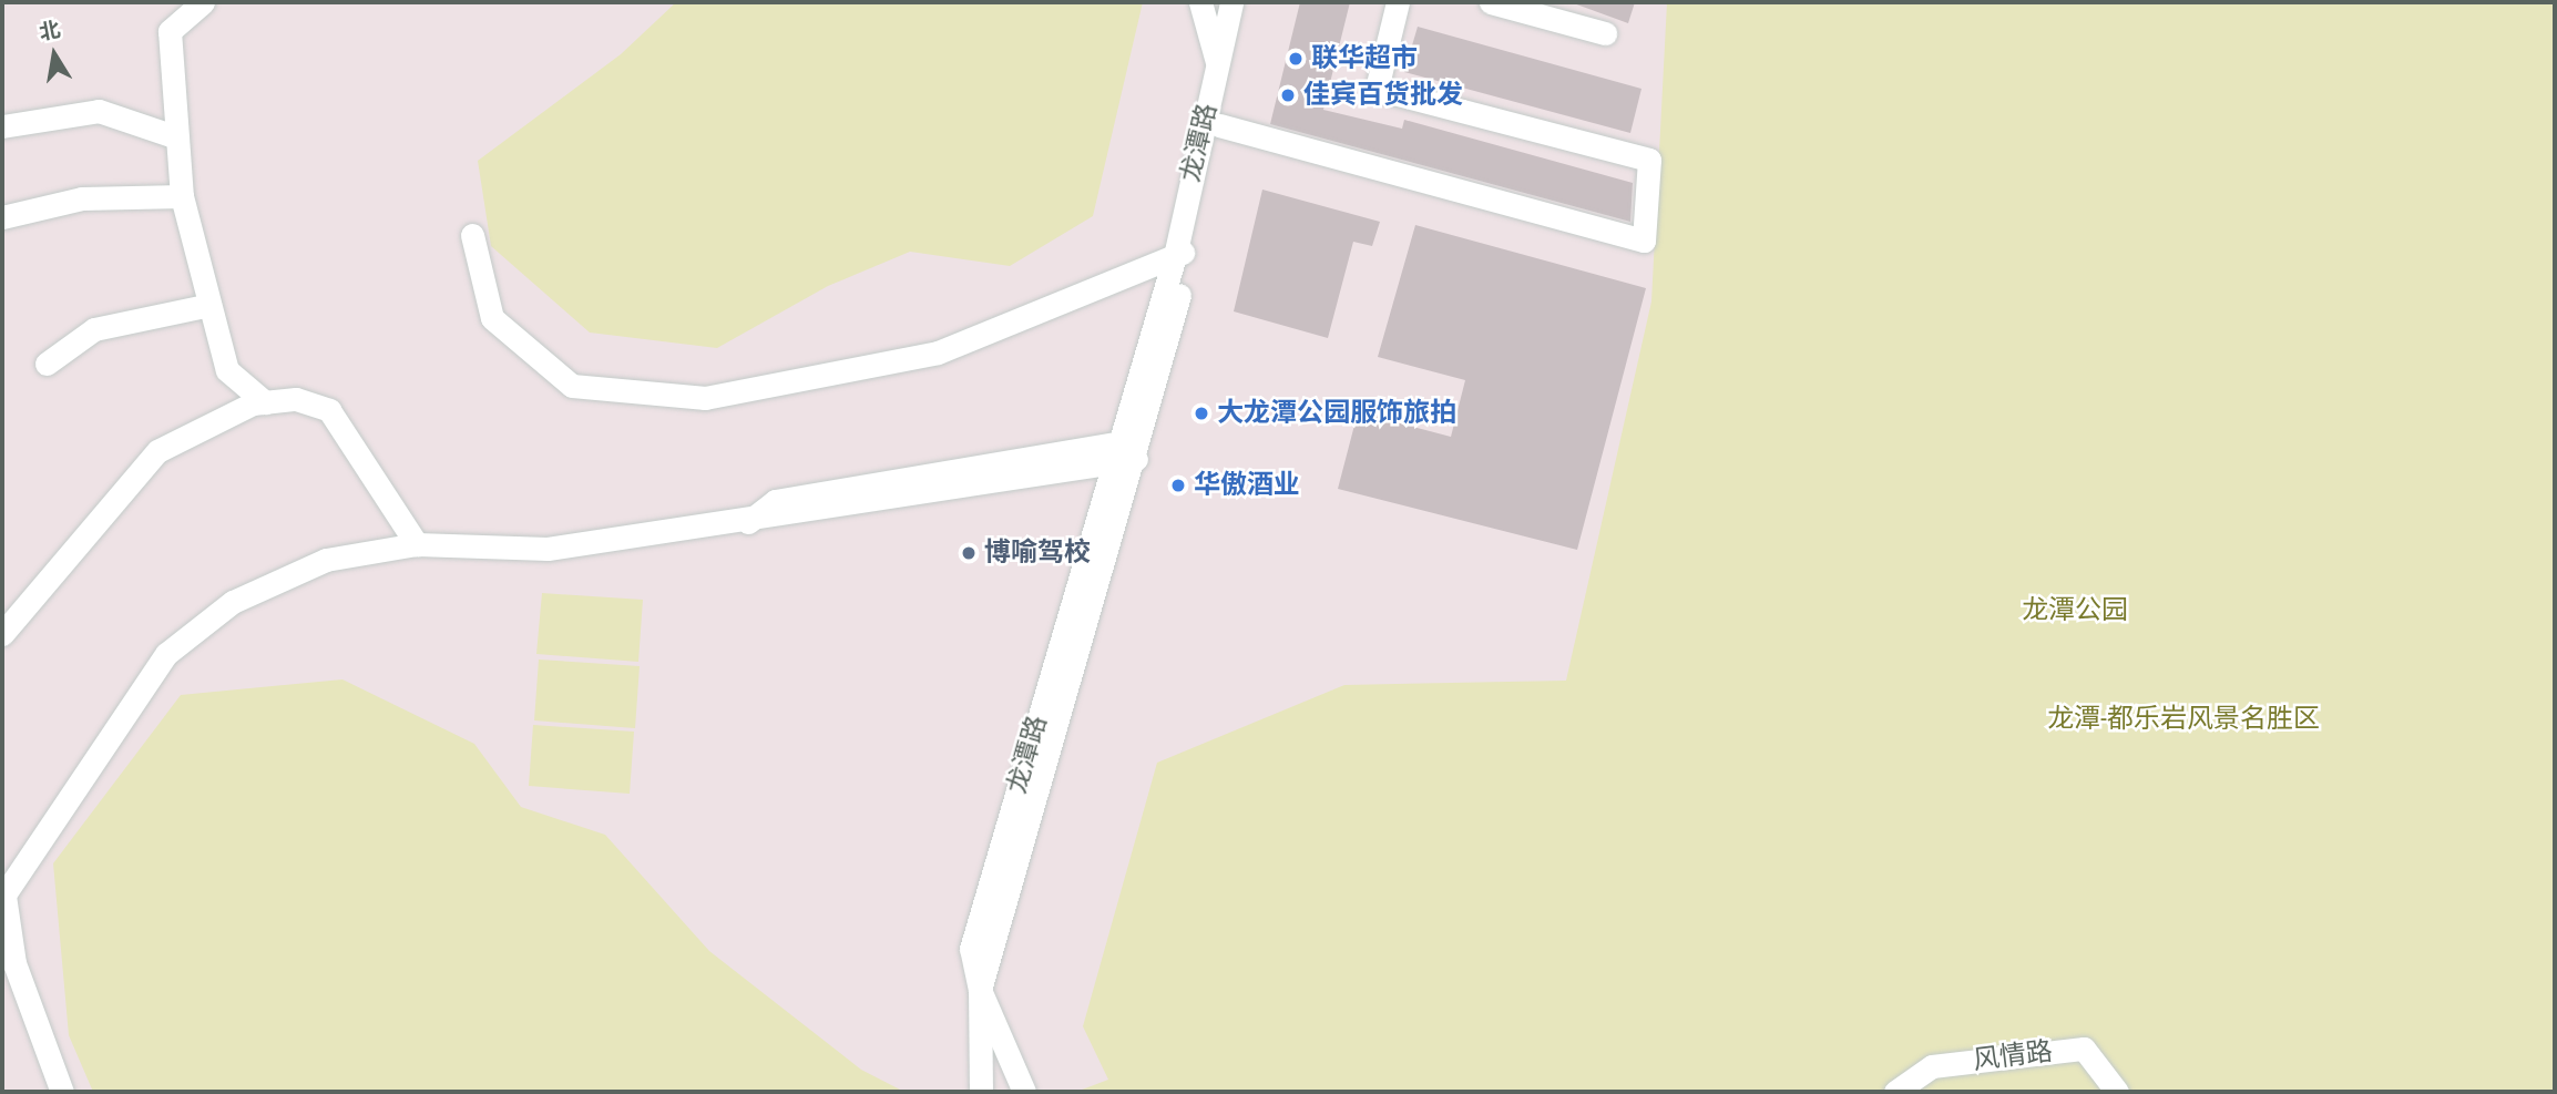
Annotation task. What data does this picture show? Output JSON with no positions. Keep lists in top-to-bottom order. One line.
{"streets":{"street":["龙潭路","风情路"]},"parks":["龙潭公园","龙潭-都乐岩风景名胜区"],"places":["联华超市","佳宾百货批发","大龙潭公园服饰旅拍","华傲酒业","博喻驾校"],"north":"top"}
